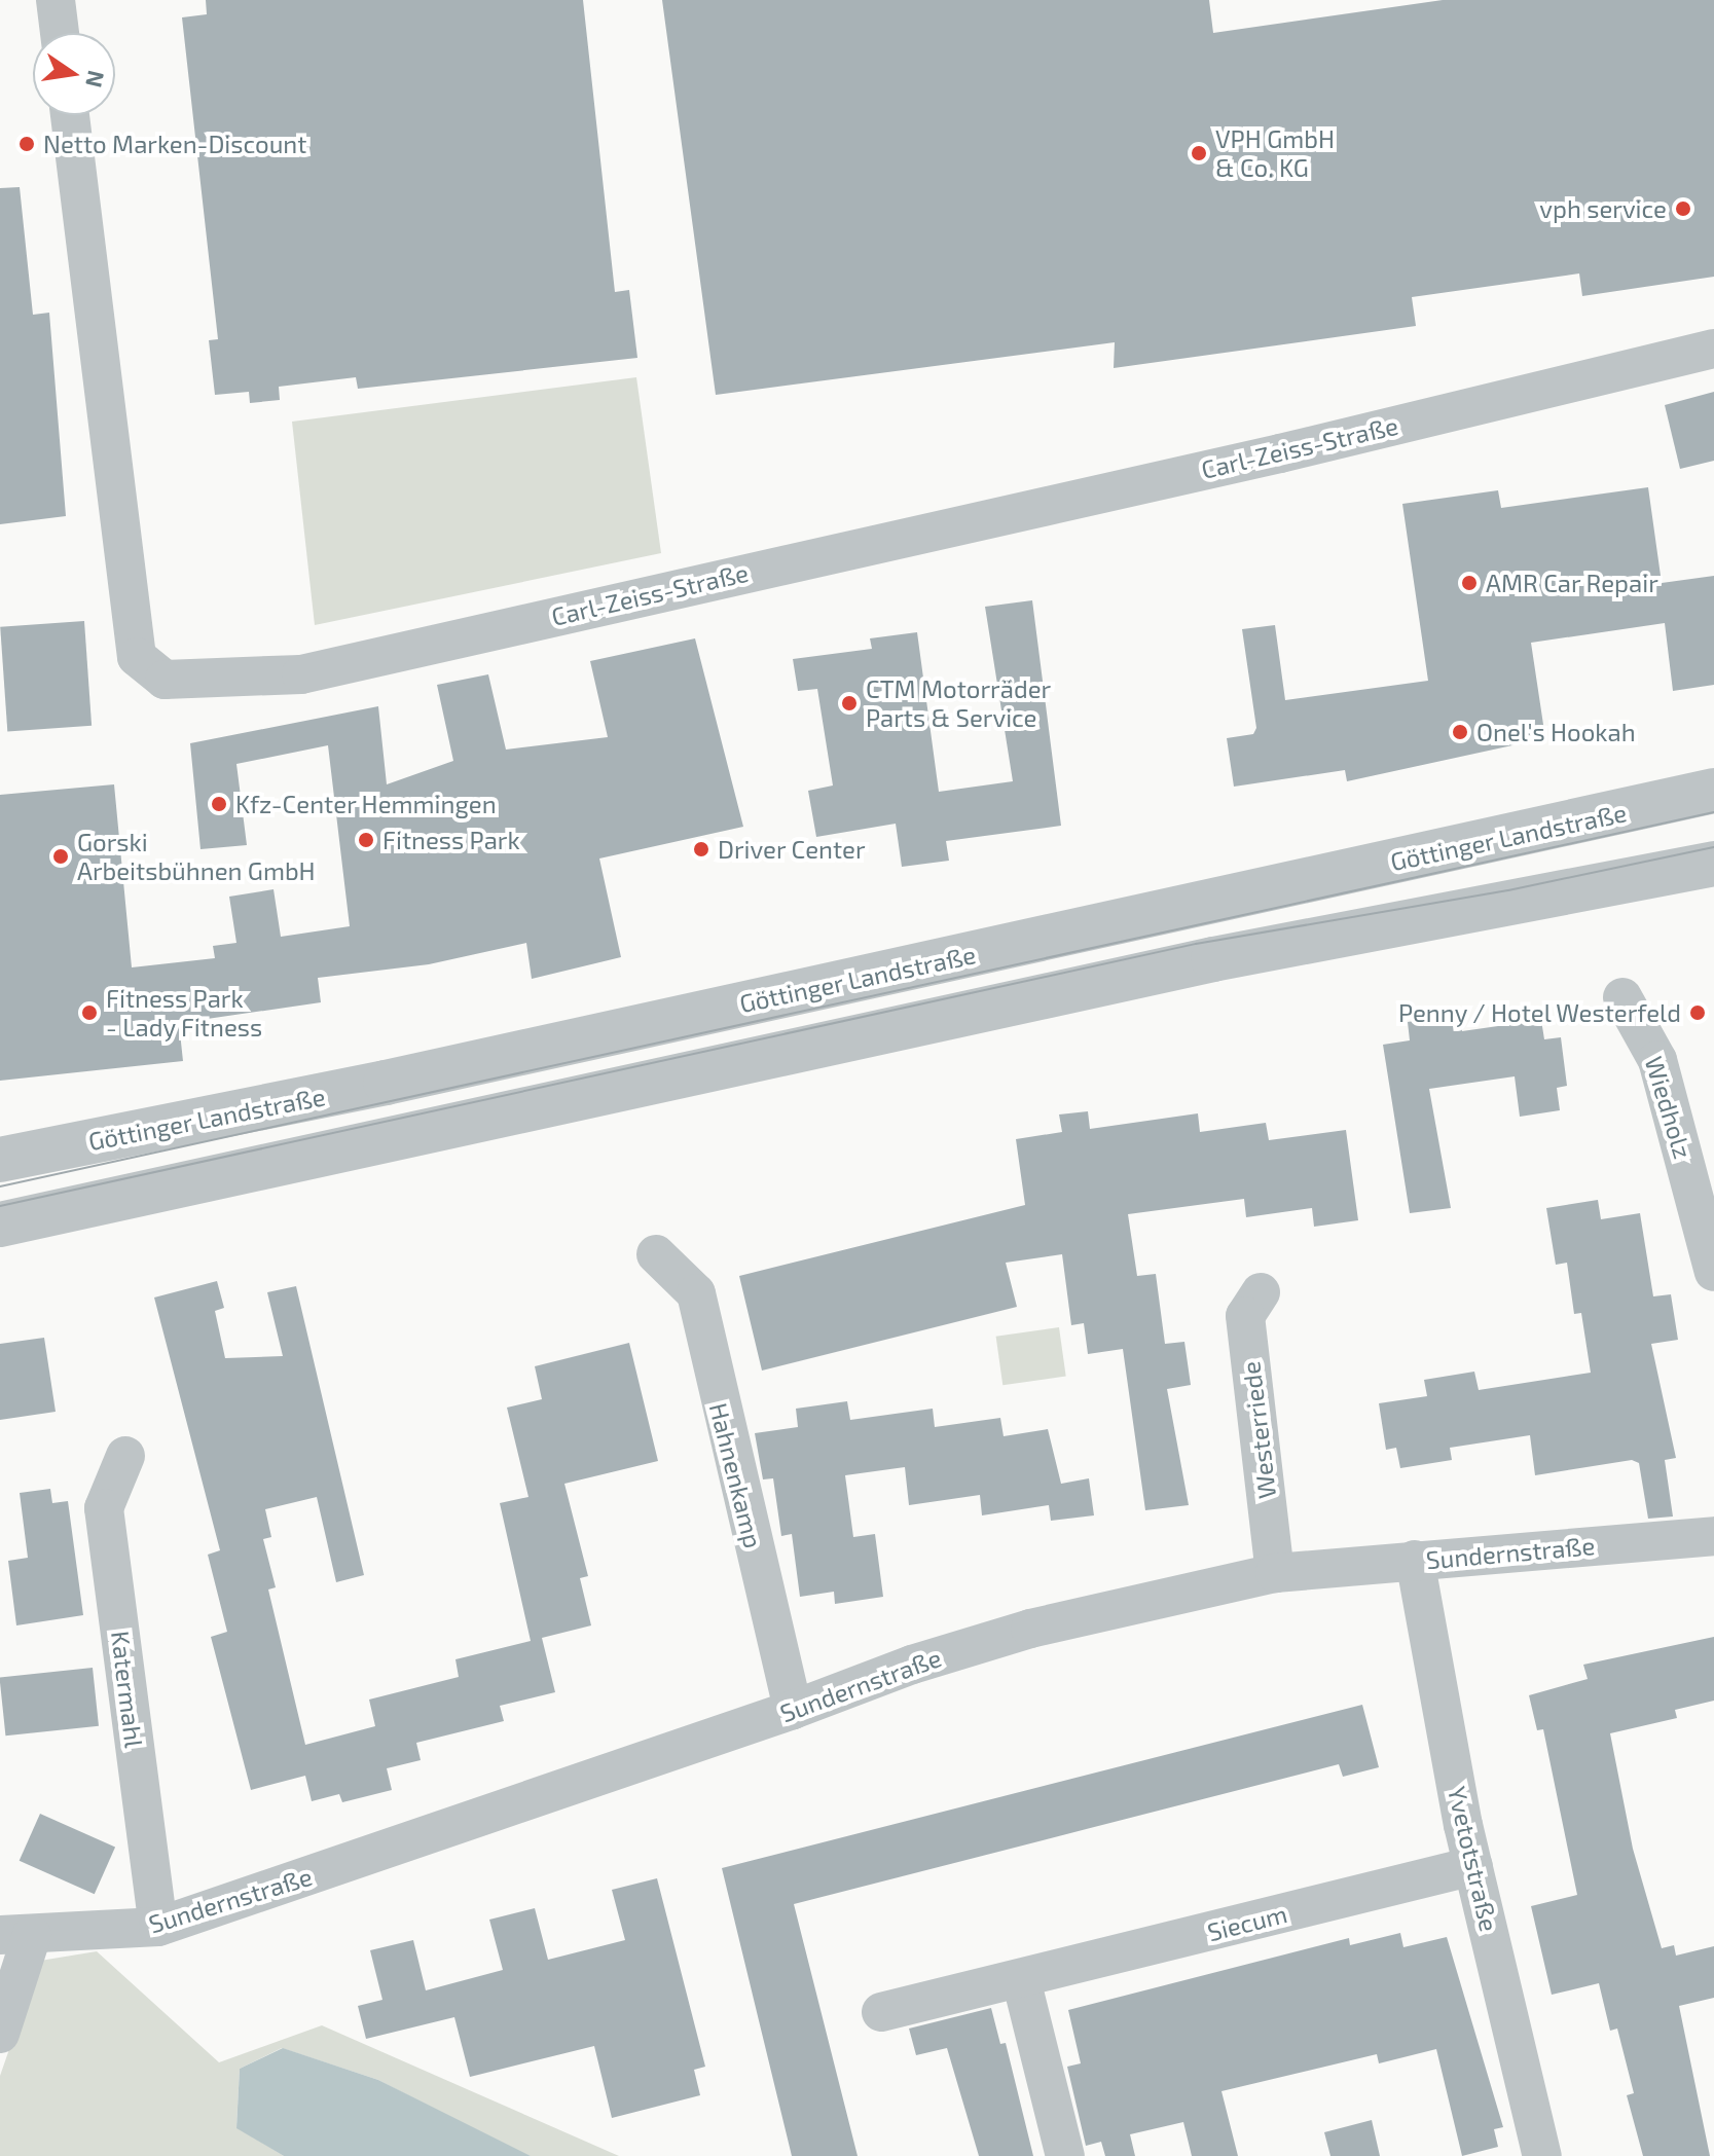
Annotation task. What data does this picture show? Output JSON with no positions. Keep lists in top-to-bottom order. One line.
{"streets":{"street":["Carl-Zeiss-Straße","Göttinger Landstraße","Wiedholz","Westerriede","Hahnenkamp","Sundernstraße","Katermahl","Yvetotstraße","Siecum"]},"crossings":[["Westerriede","Sundernstraße"],["Hahnenkamp","Sundernstraße"],["Sundernstraße","Katermahl"],["Sundernstraße","Yvetotstraße"],["Yvetotstraße","Siecum"]],"places":["Netto Marken-Discount","VPH GmbH & Co. KG","vph service","AMR Car Repair","CTM Motorräder Parts & Service","Onel's Hookah","Kfz-Center Hemmingen","Fitness Park","Driver Center","Gorski Arbeitsbühnen GmbH","Fitness Park - Lady Fitness","Penny / Hotel Westerfeld"],"north":"right"}
